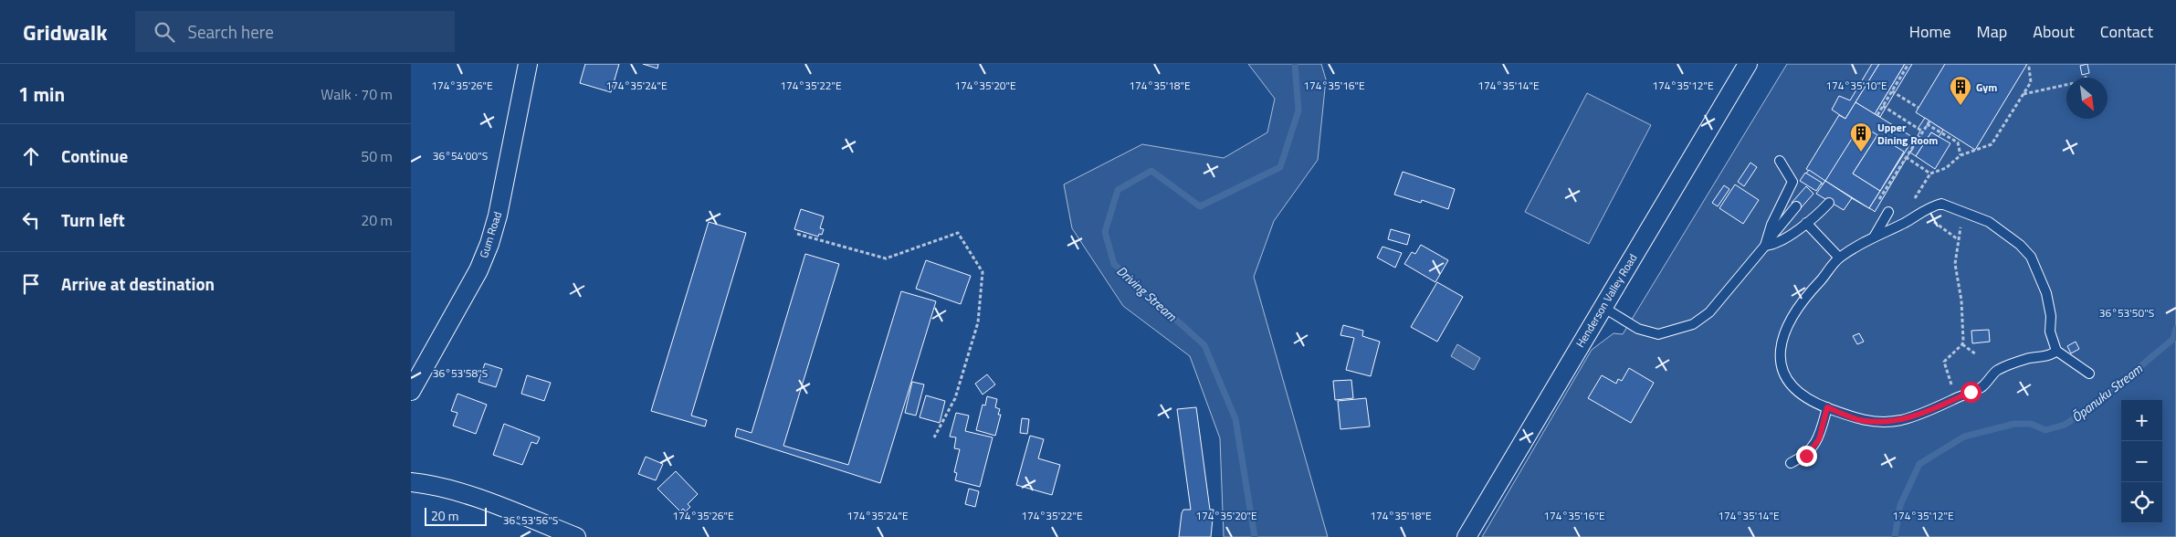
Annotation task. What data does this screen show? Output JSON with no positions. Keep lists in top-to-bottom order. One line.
{"streets":{"street":["Gum Road","Henderson Valley Road"]},"water":["Driving Stream","Ōpanuku Stream"],"places":{"building":["Gym","Upper Dining Room"]},"scale_bar":"20 m","north":"bottom right","page":{"header":"Gridwalk","search":"Search here","nav":["Home","Map","About","Contact"],"heading":["1 min","Walk · 70 m"],"list":[["Continue","50 m"],["Turn left","20 m"],"Arrive at destination"],"map_buttons":["+","−"],"scale":"20 m"},"coordinates":["174°35'26\"E","174°35'24\"E","174°35'22\"E","174°35'20\"E","174°35'18\"E","174°35'12\"E","174°35'10\"E","174°35'16\"E","174°35'14\"E","36°54'00\"S","36°53'50\"S","36°53'58\"S","36°53'56\"S"]}
